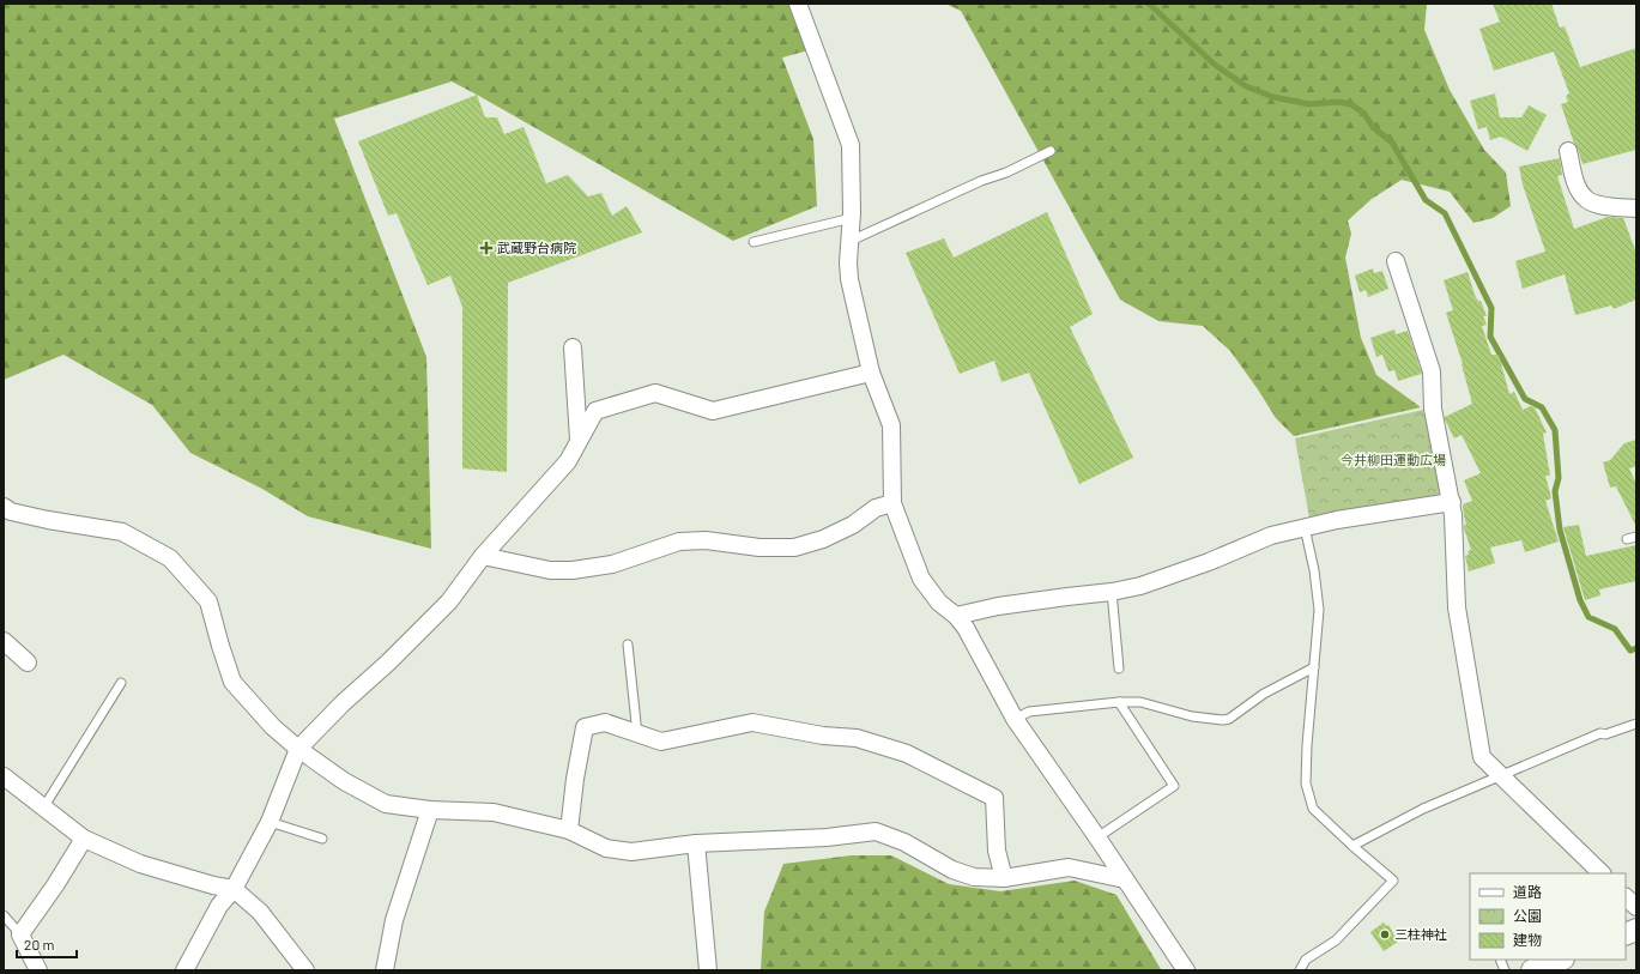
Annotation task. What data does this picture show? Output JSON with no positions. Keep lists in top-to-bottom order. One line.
{"parks":["今井柳田運動広場"],"places":{"health":["武蔵野台病院"],"other":["三柱神社"]},"legend":["道路","公園","建物"],"scale_bar":"20 m"}
